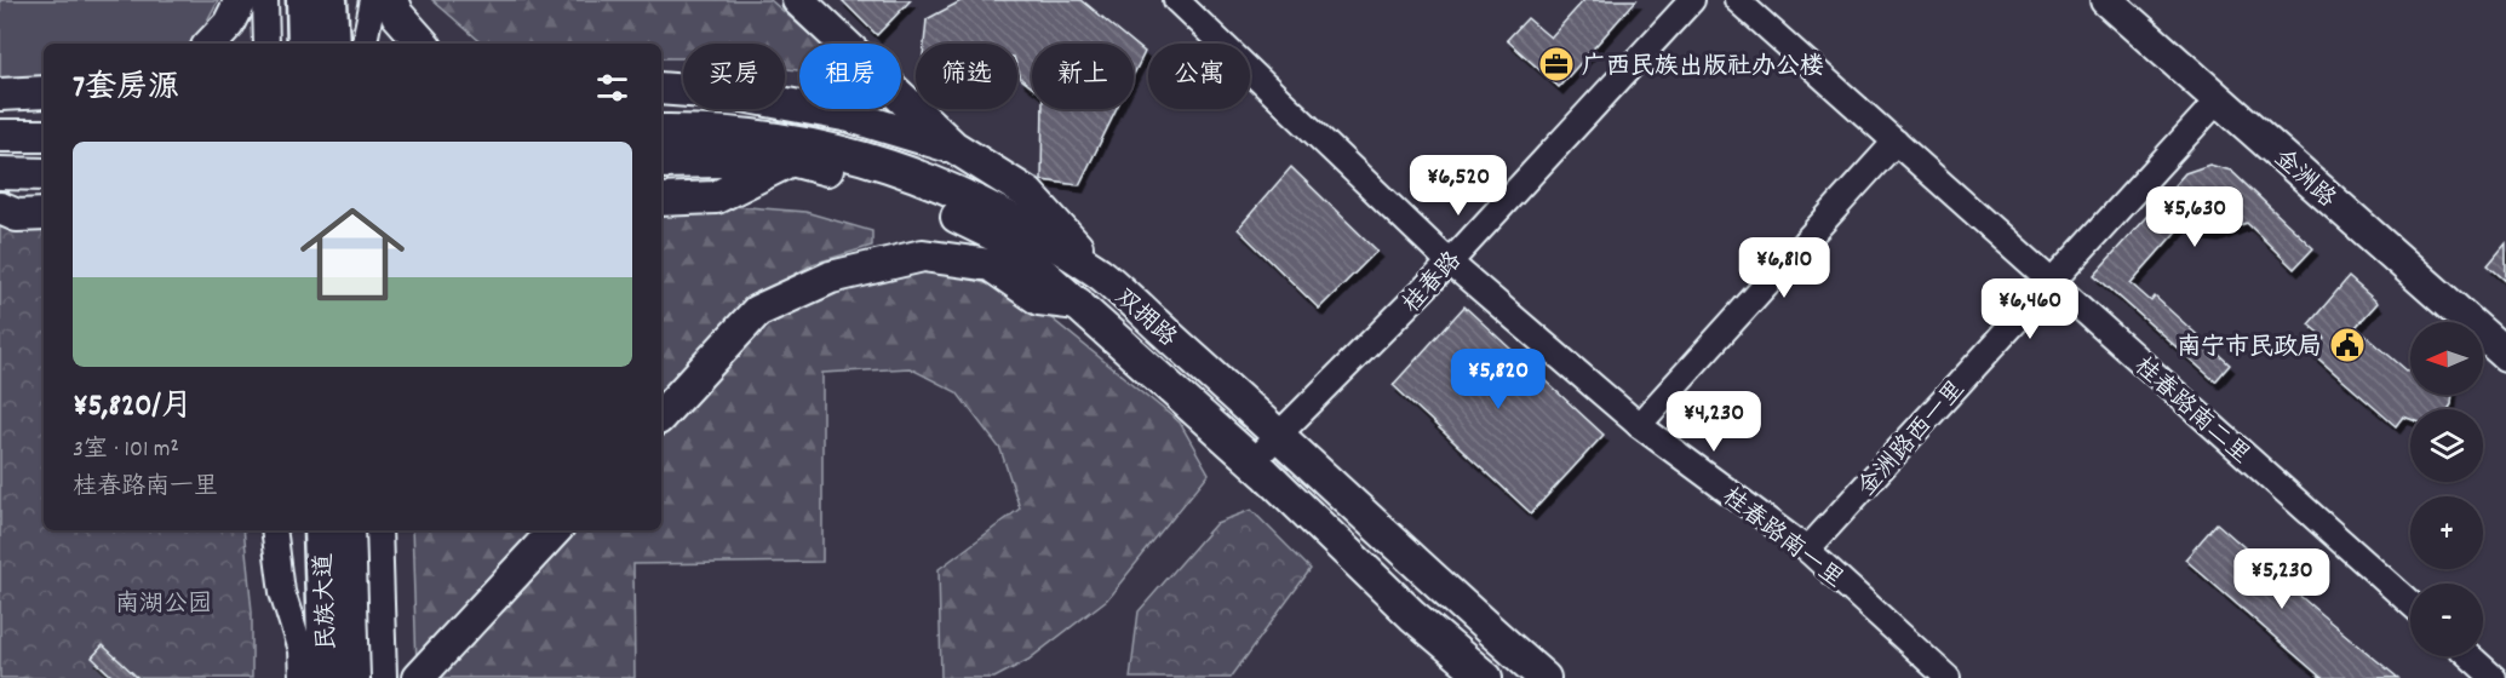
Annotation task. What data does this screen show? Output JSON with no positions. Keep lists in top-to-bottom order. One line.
{"streets":{"highway":["民族大道"],"main road":["金洲路","双拥路"],"street":["桂春路","桂春路南二里","金洲路西一里","桂春路南一里"]},"crossings":[["金洲路","金洲路西一里"],["桂春路","双拥路"],["桂春路","桂春路南一里"],["桂春路南二里","金洲路西一里"],["金洲路西一里","桂春路南一里"]],"parks":["南湖公园"],"places":{"office":["广西民族出版社办公楼"],"public building":["南宁市民政局"]},"north":"left","page":{"chip":["买房","租房","筛选","新上","公寓"],"heading":"7套房源","list":[{"name":"¥5,820/月","note":"3室 · 101 m² · 桂春路南一里"}],"price":["¥6,520","¥5,630","¥6,810","¥6,460","¥5,820","¥4,230","¥5,230"],"map_buttons":["+","−"]}}
